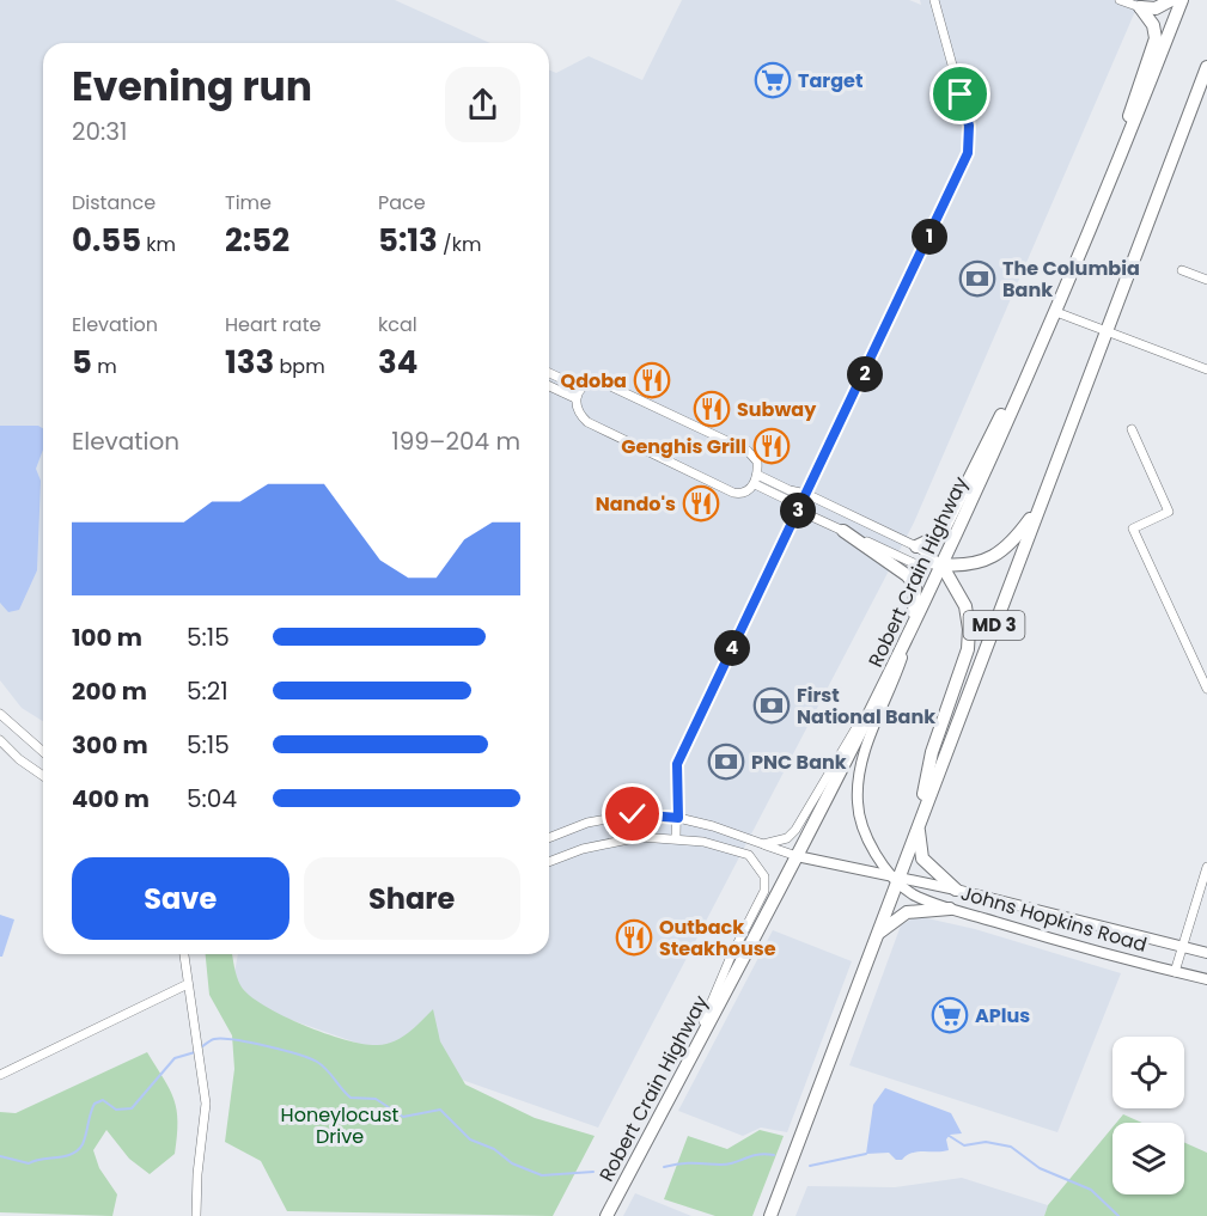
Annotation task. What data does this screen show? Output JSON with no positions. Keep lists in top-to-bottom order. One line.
{"streets":{"highway":["Robert Crain Highway","MD 3"],"street":["Johns Hopkins Road"]},"crossings":[["Robert Crain Highway","Johns Hopkins Road"],["MD 3","Johns Hopkins Road"]],"parks":["Honeylocust Drive"],"places":{"supermarket":["Target","APlus"],"bank":["The Columbia Bank","First National Bank","PNC Bank"],"restaurant":["Qdoba","Subway","Genghis Grill","Nando's","Outback Steakhouse"]},"page":{"heading":["Evening run","20:31"],"stats":[["Distance","0.55 km"],["Time","2:52"],["Pace","5:13 /km"],["Elevation","5 m"],["Heart rate","133 bpm"],["kcal","34"]],"pins":["1","2","3","4"],"chart":["Elevation","199–204 m"],"list":[{"name":"100 m","note":"5:15"},{"name":"200 m","note":"5:21"},{"name":"300 m","note":"5:15"},{"name":"400 m","note":"5:04"}],"buttons":["Save","Share"]}}
